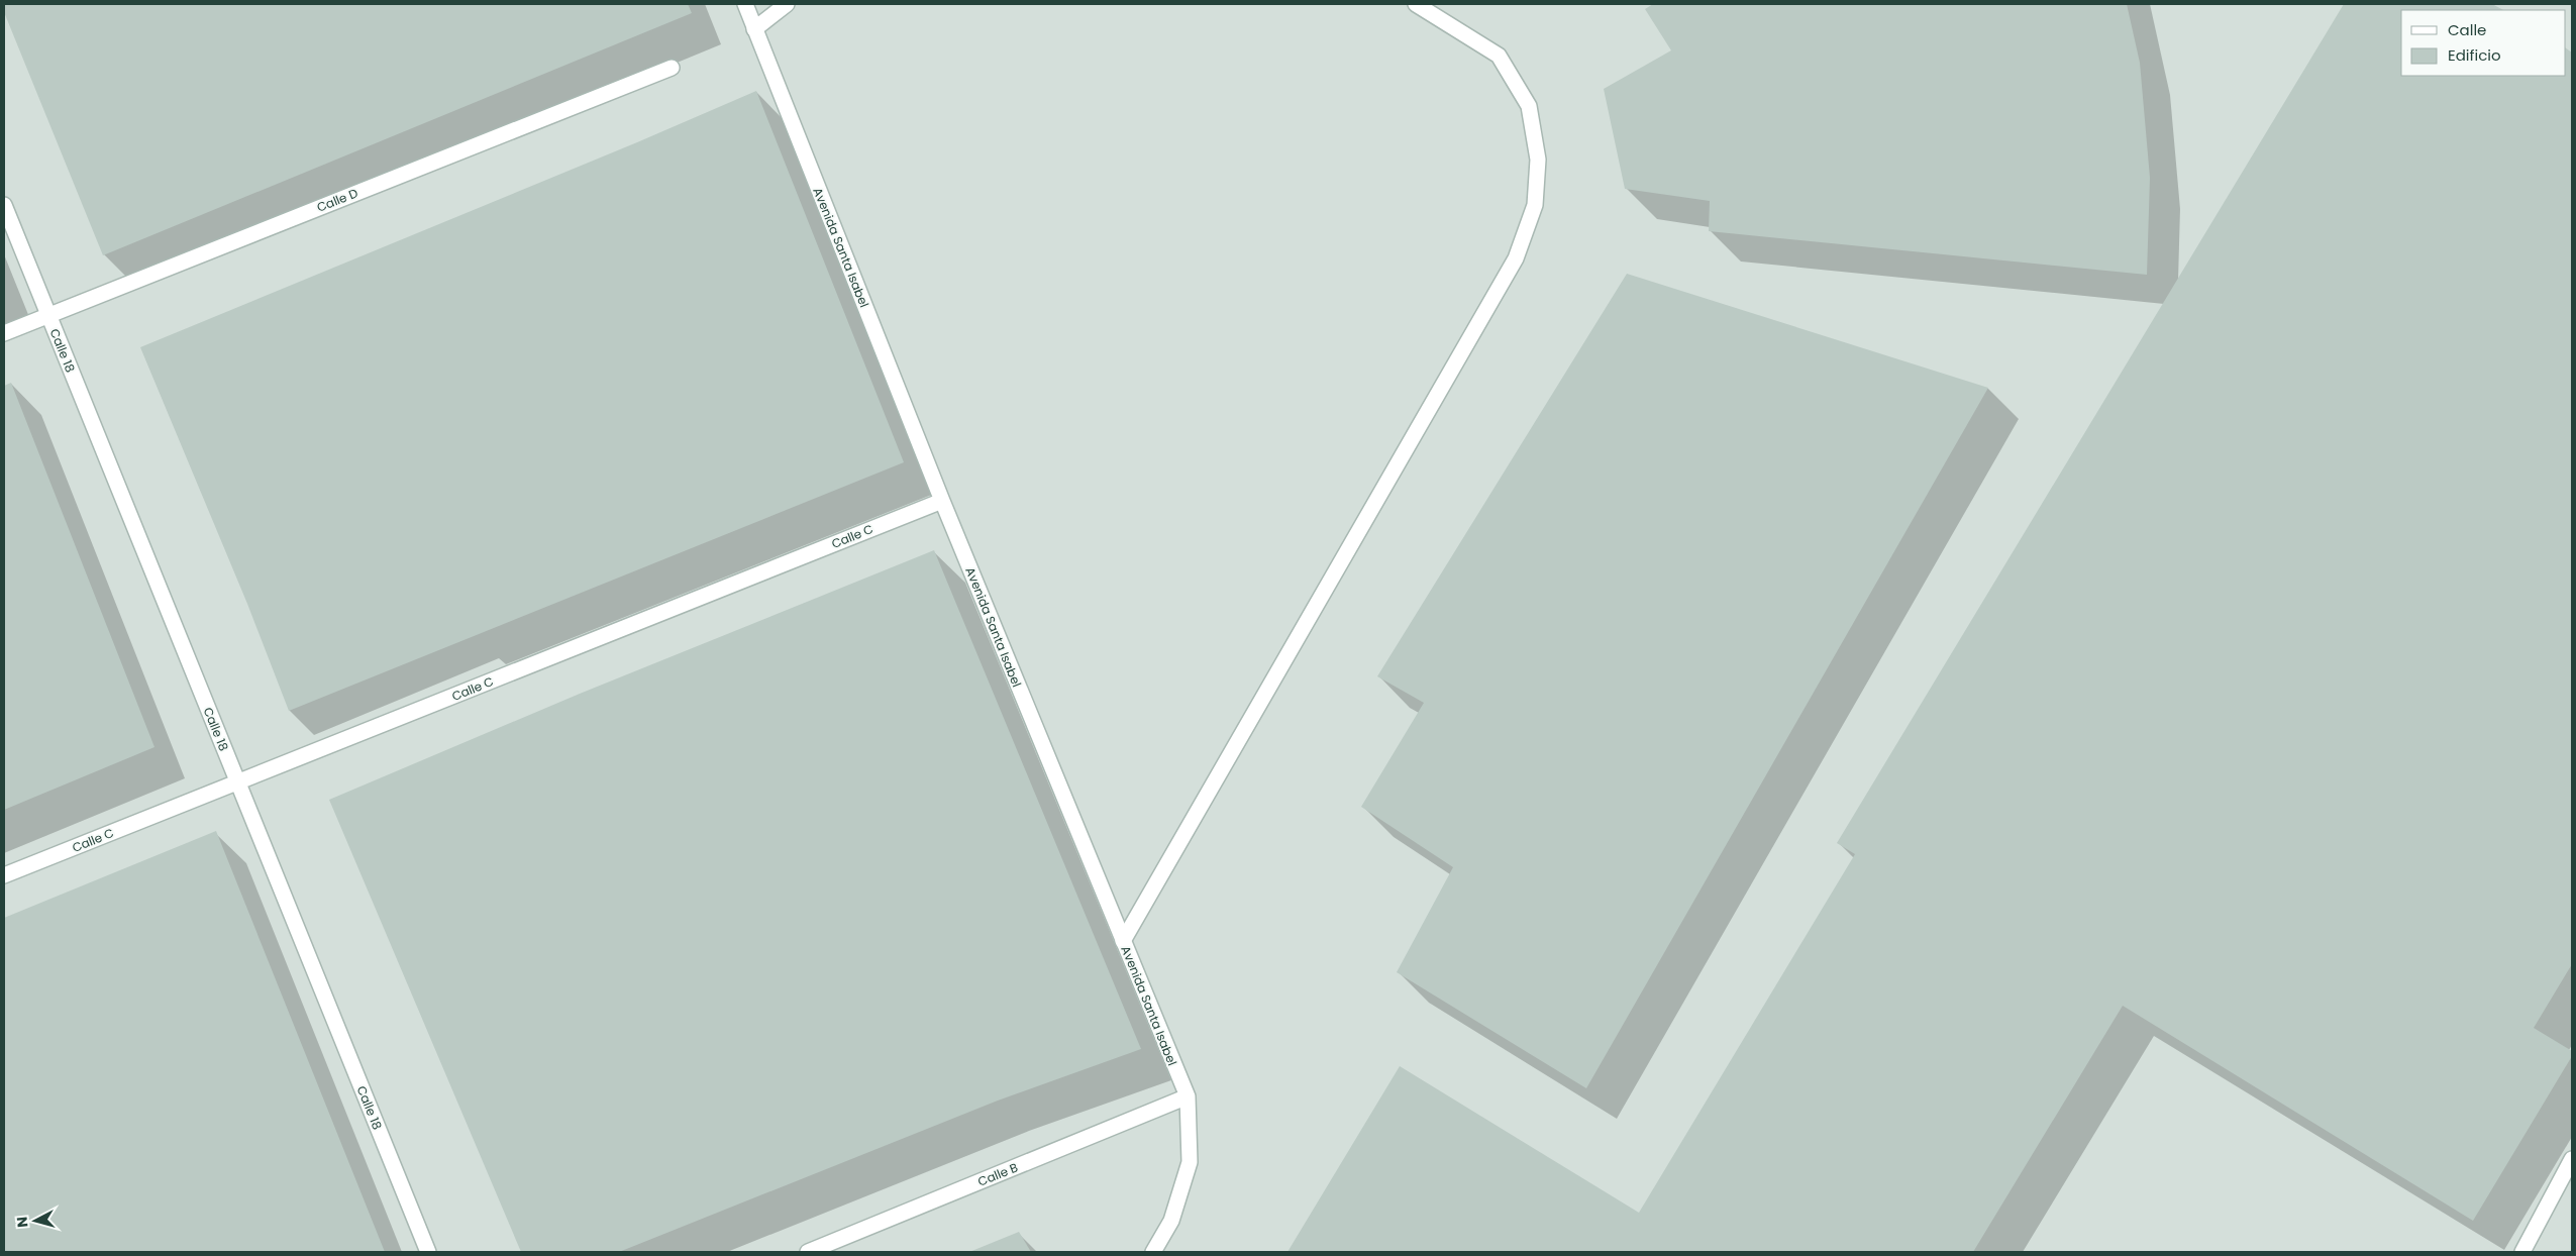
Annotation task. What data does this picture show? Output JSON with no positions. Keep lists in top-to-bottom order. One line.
{"streets":{"street":["Calle D","Avenida Santa Isabel","Calle 18","Calle C","Calle B"]},"crossings":[["Calle D","Calle 18"],["Avenida Santa Isabel","Calle C"],["Avenida Santa Isabel","Calle B"],["Calle 18","Calle C"]],"legend":["Calle","Edificio"],"north":"left"}
